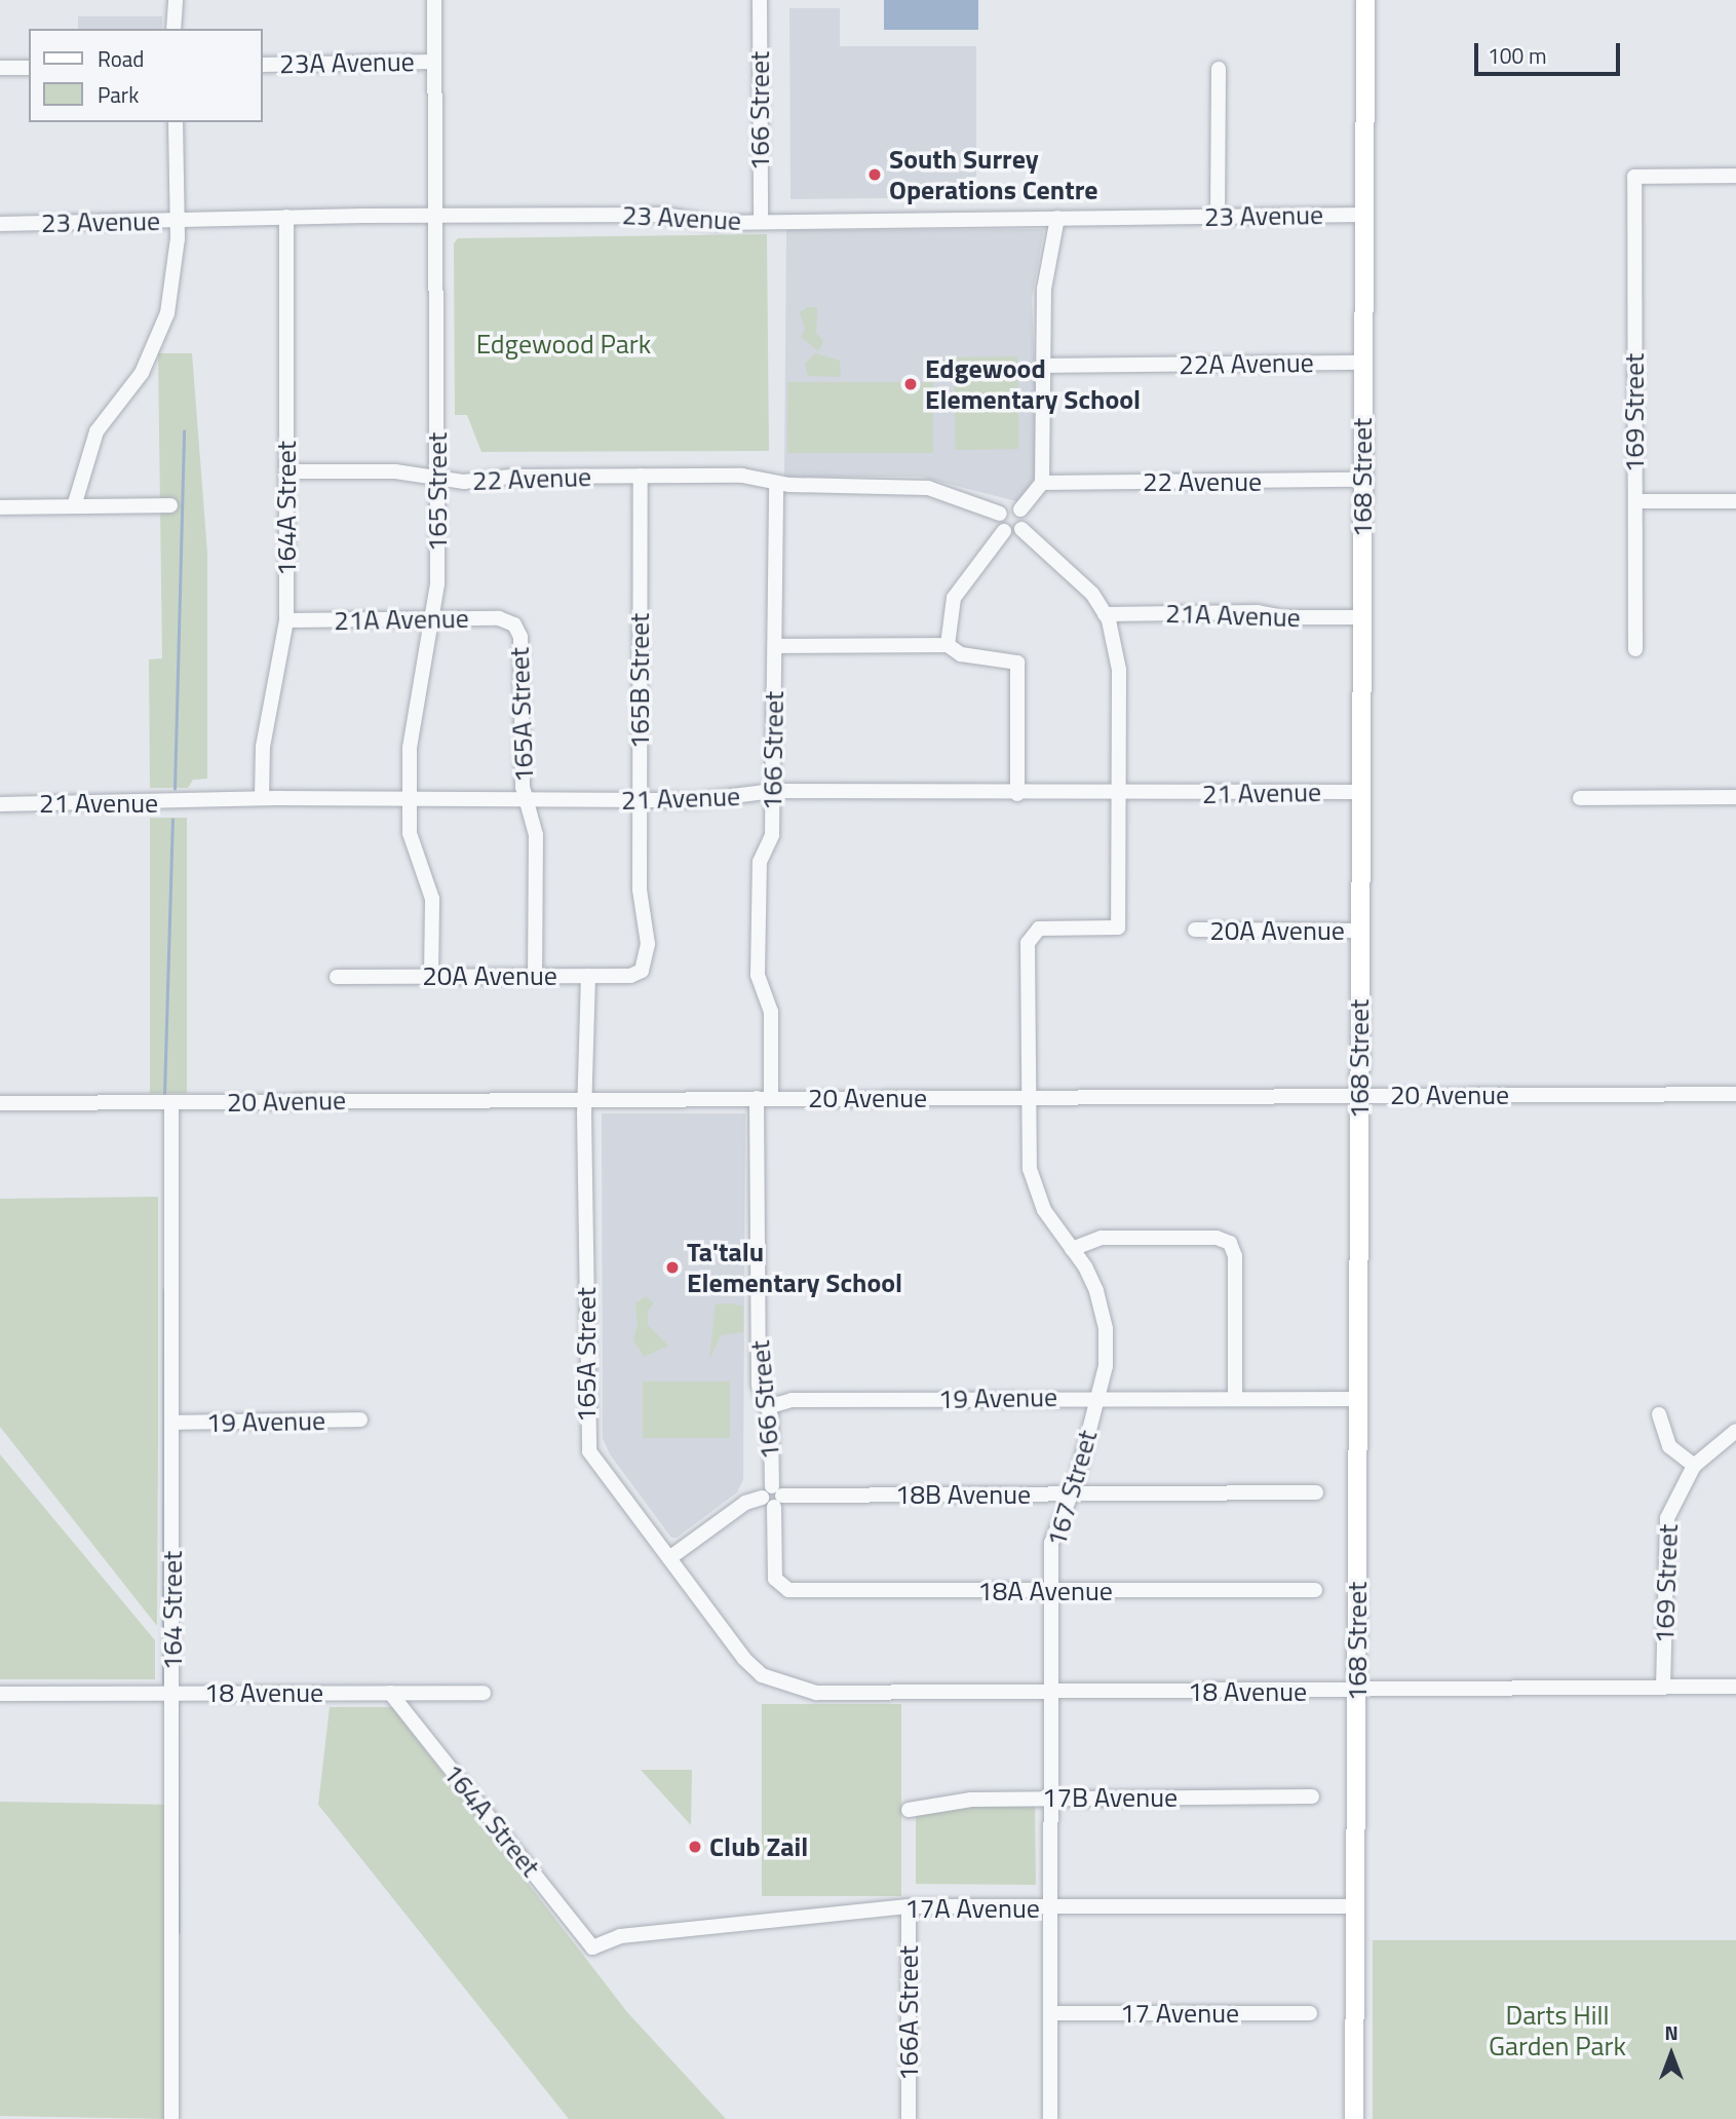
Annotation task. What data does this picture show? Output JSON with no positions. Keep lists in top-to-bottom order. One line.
{"streets":{"main road":["168 Street"],"street":["23A Avenue","166 Street","23 Avenue","22A Avenue","169 Street","22 Avenue","165 Street","164A Street","21A Avenue","165B Street","165A Street","21 Avenue","20A Avenue","20 Avenue","19 Avenue","167 Street","18B Avenue","18A Avenue","164 Street","18 Avenue","17B Avenue","17A Avenue","166A Street","17 Avenue"]},"crossings":[["23A Avenue","165 Street"],["166 Street","23 Avenue"],["166 Street","22 Avenue"],["166 Street","21 Avenue"],["166 Street","20 Avenue"],["166 Street","19 Avenue"],["166 Street","18B Avenue"],["166 Street","18A Avenue"],["23 Avenue","168 Street"],["23 Avenue","165 Street"],["23 Avenue","164A Street"],["22A Avenue","168 Street"],["169 Street","18 Avenue"],["168 Street","22 Avenue"],["168 Street","21A Avenue"],["168 Street","21 Avenue"],["168 Street","20A Avenue"],["168 Street","20 Avenue"],["168 Street","19 Avenue"],["168 Street","18 Avenue"],["168 Street","17A Avenue"],["22 Avenue","165 Street"],["22 Avenue","164A Street"],["22 Avenue","165B Street"],["165 Street","21A Avenue"],["165 Street","21 Avenue"],["165 Street","20A Avenue"],["164A Street","21A Avenue"],["164A Street","21 Avenue"],["164A Street","18 Avenue"],["164A Street","17A Avenue"],["21A Avenue","165A Street"],["165B Street","21 Avenue"],["165B Street","20A Avenue"],["165A Street","21 Avenue"],["165A Street","20A Avenue"],["165A Street","20 Avenue"],["165A Street","18B Avenue"],["165A Street","18 Avenue"],["21 Avenue","167 Street"],["20 Avenue","167 Street"],["20 Avenue","164 Street"],["19 Avenue","167 Street"],["19 Avenue","164 Street"],["167 Street","18B Avenue"],["167 Street","18A Avenue"],["167 Street","18 Avenue"],["167 Street","17B Avenue"],["167 Street","17A Avenue"],["167 Street","17 Avenue"],["164 Street","18 Avenue"],["17A Avenue","166A Street"]],"parks":["Edgewood Park","Darts Hill Garden Park"],"places":["South Surrey Operations Centre","Edgewood Elementary School","Ta'talu Elementary School","Club Zail"],"legend":["Road","Park"],"scale_bar":"100 m","north":"top"}
